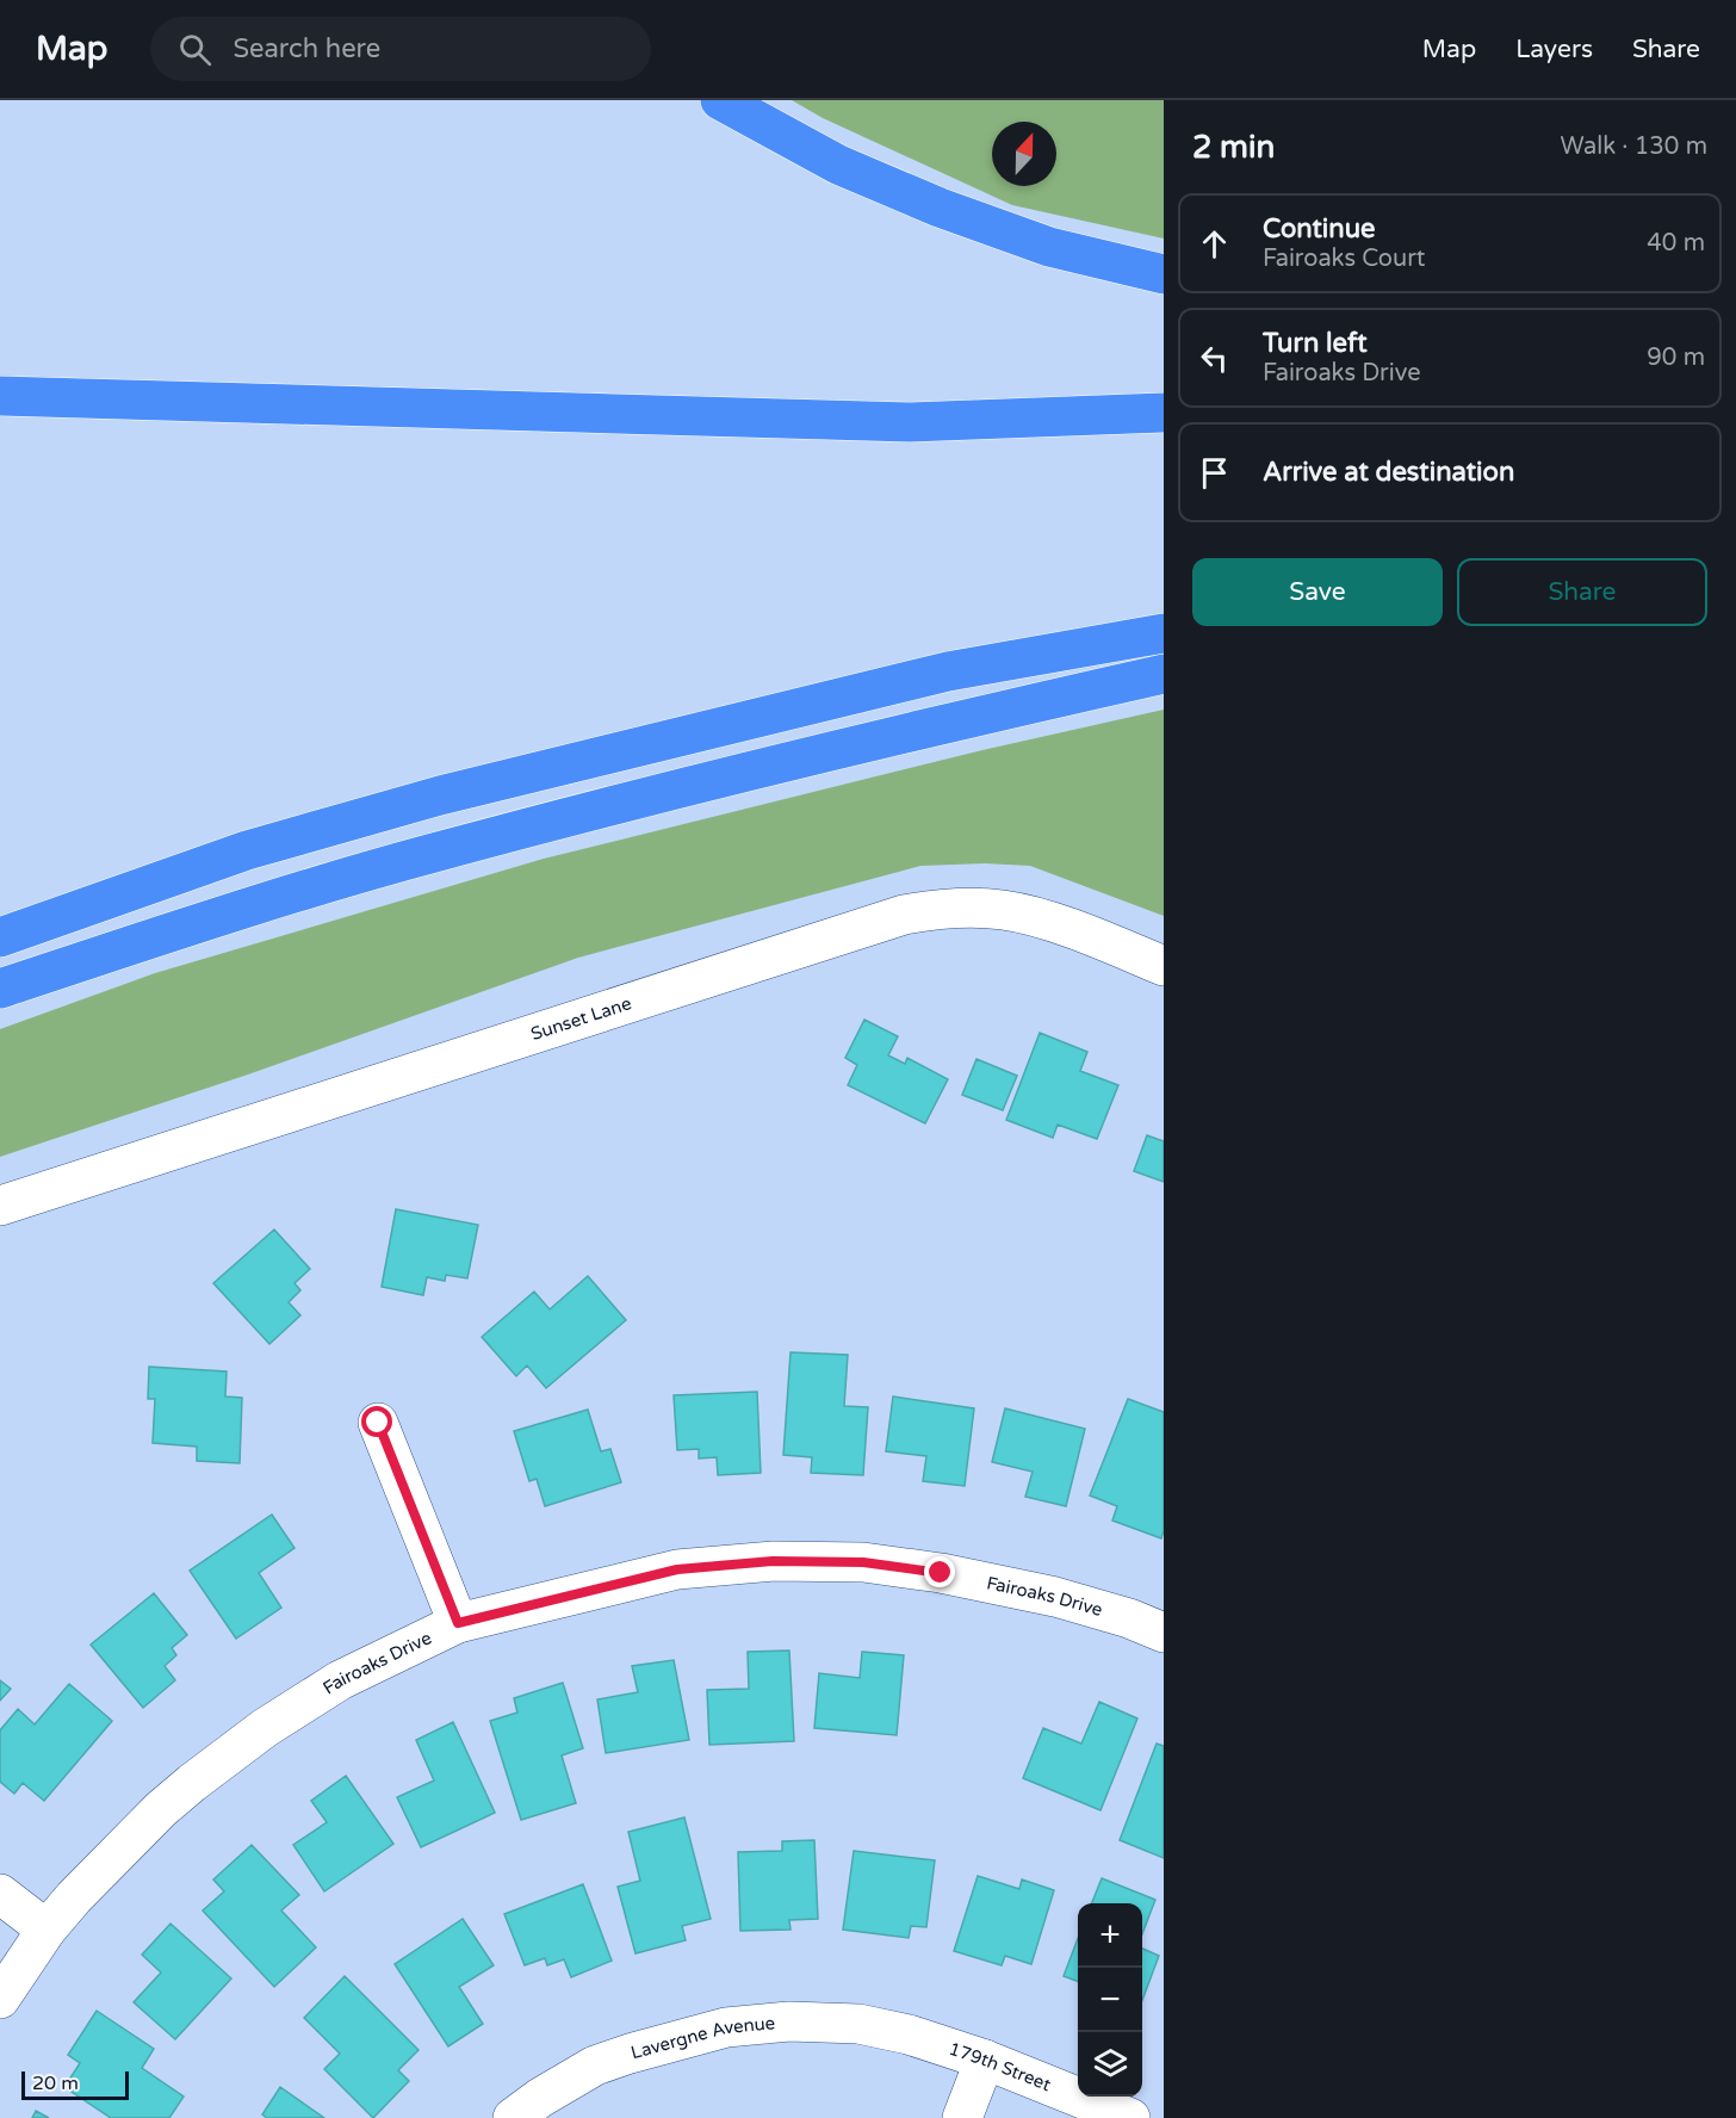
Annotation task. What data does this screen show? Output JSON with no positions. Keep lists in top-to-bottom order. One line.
{"streets":{"street":["Sunset Lane","Fairoaks Drive","Lavergne Avenue","179th Street"]},"crossings":[["Lavergne Avenue","179th Street"]],"scale_bar":"20 m","north":"top","page":{"header":"Map","search":"Search here","nav":["Map","Layers","Share"],"heading":["2 min","Walk · 130 m"],"list":[["Continue","Fairoaks Court","40 m"],["Turn left","Fairoaks Drive","90 m"],"Arrive at destination"],"buttons":["Save","Share"],"map_buttons":["+","−"],"scale":"20 m"}}
